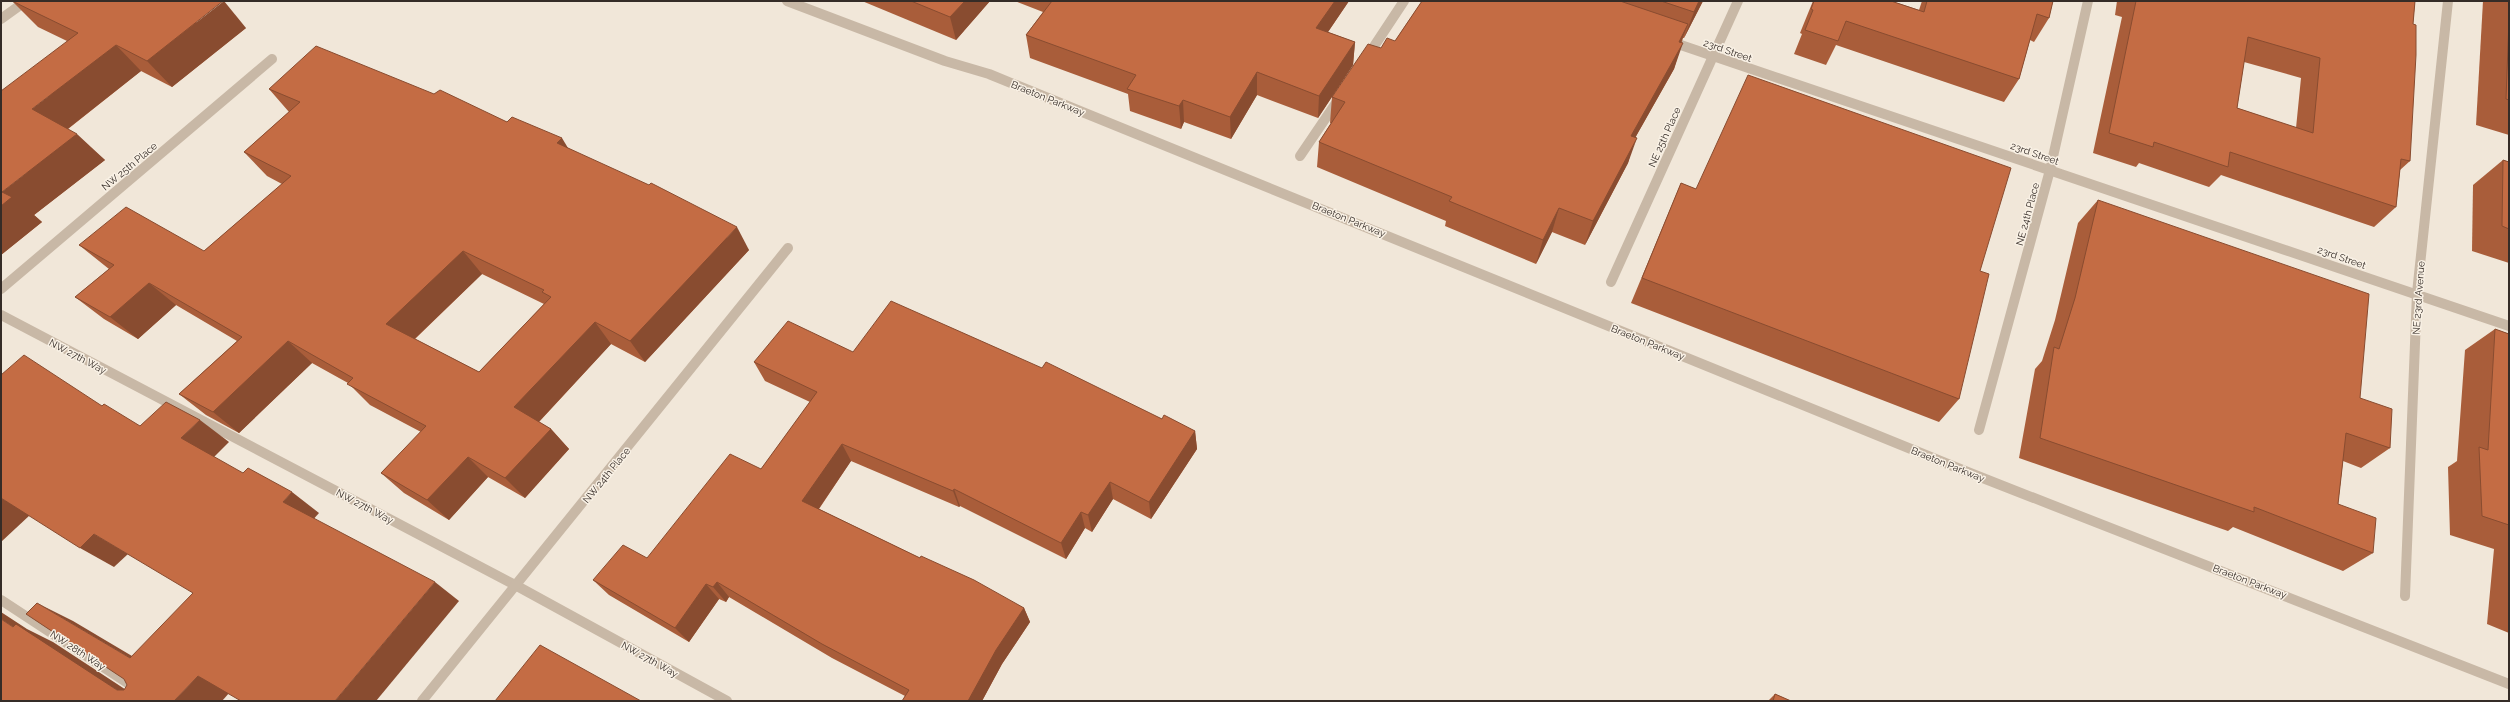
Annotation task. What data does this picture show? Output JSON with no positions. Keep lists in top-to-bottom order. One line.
{"streets":{"street":["23rd Street","Braeton Parkway","NE 25th Place","NW 25th Place","NE 24th Place","NE 23rd Avenue","NW 27th Way","NW 24th Place","NW 28th Way"]},"crossings":[["23rd Street","NE 25th Place"],["23rd Street","NE 24th Place"],["23rd Street","NE 23rd Avenue"],["NW 27th Way","NW 24th Place"]]}
